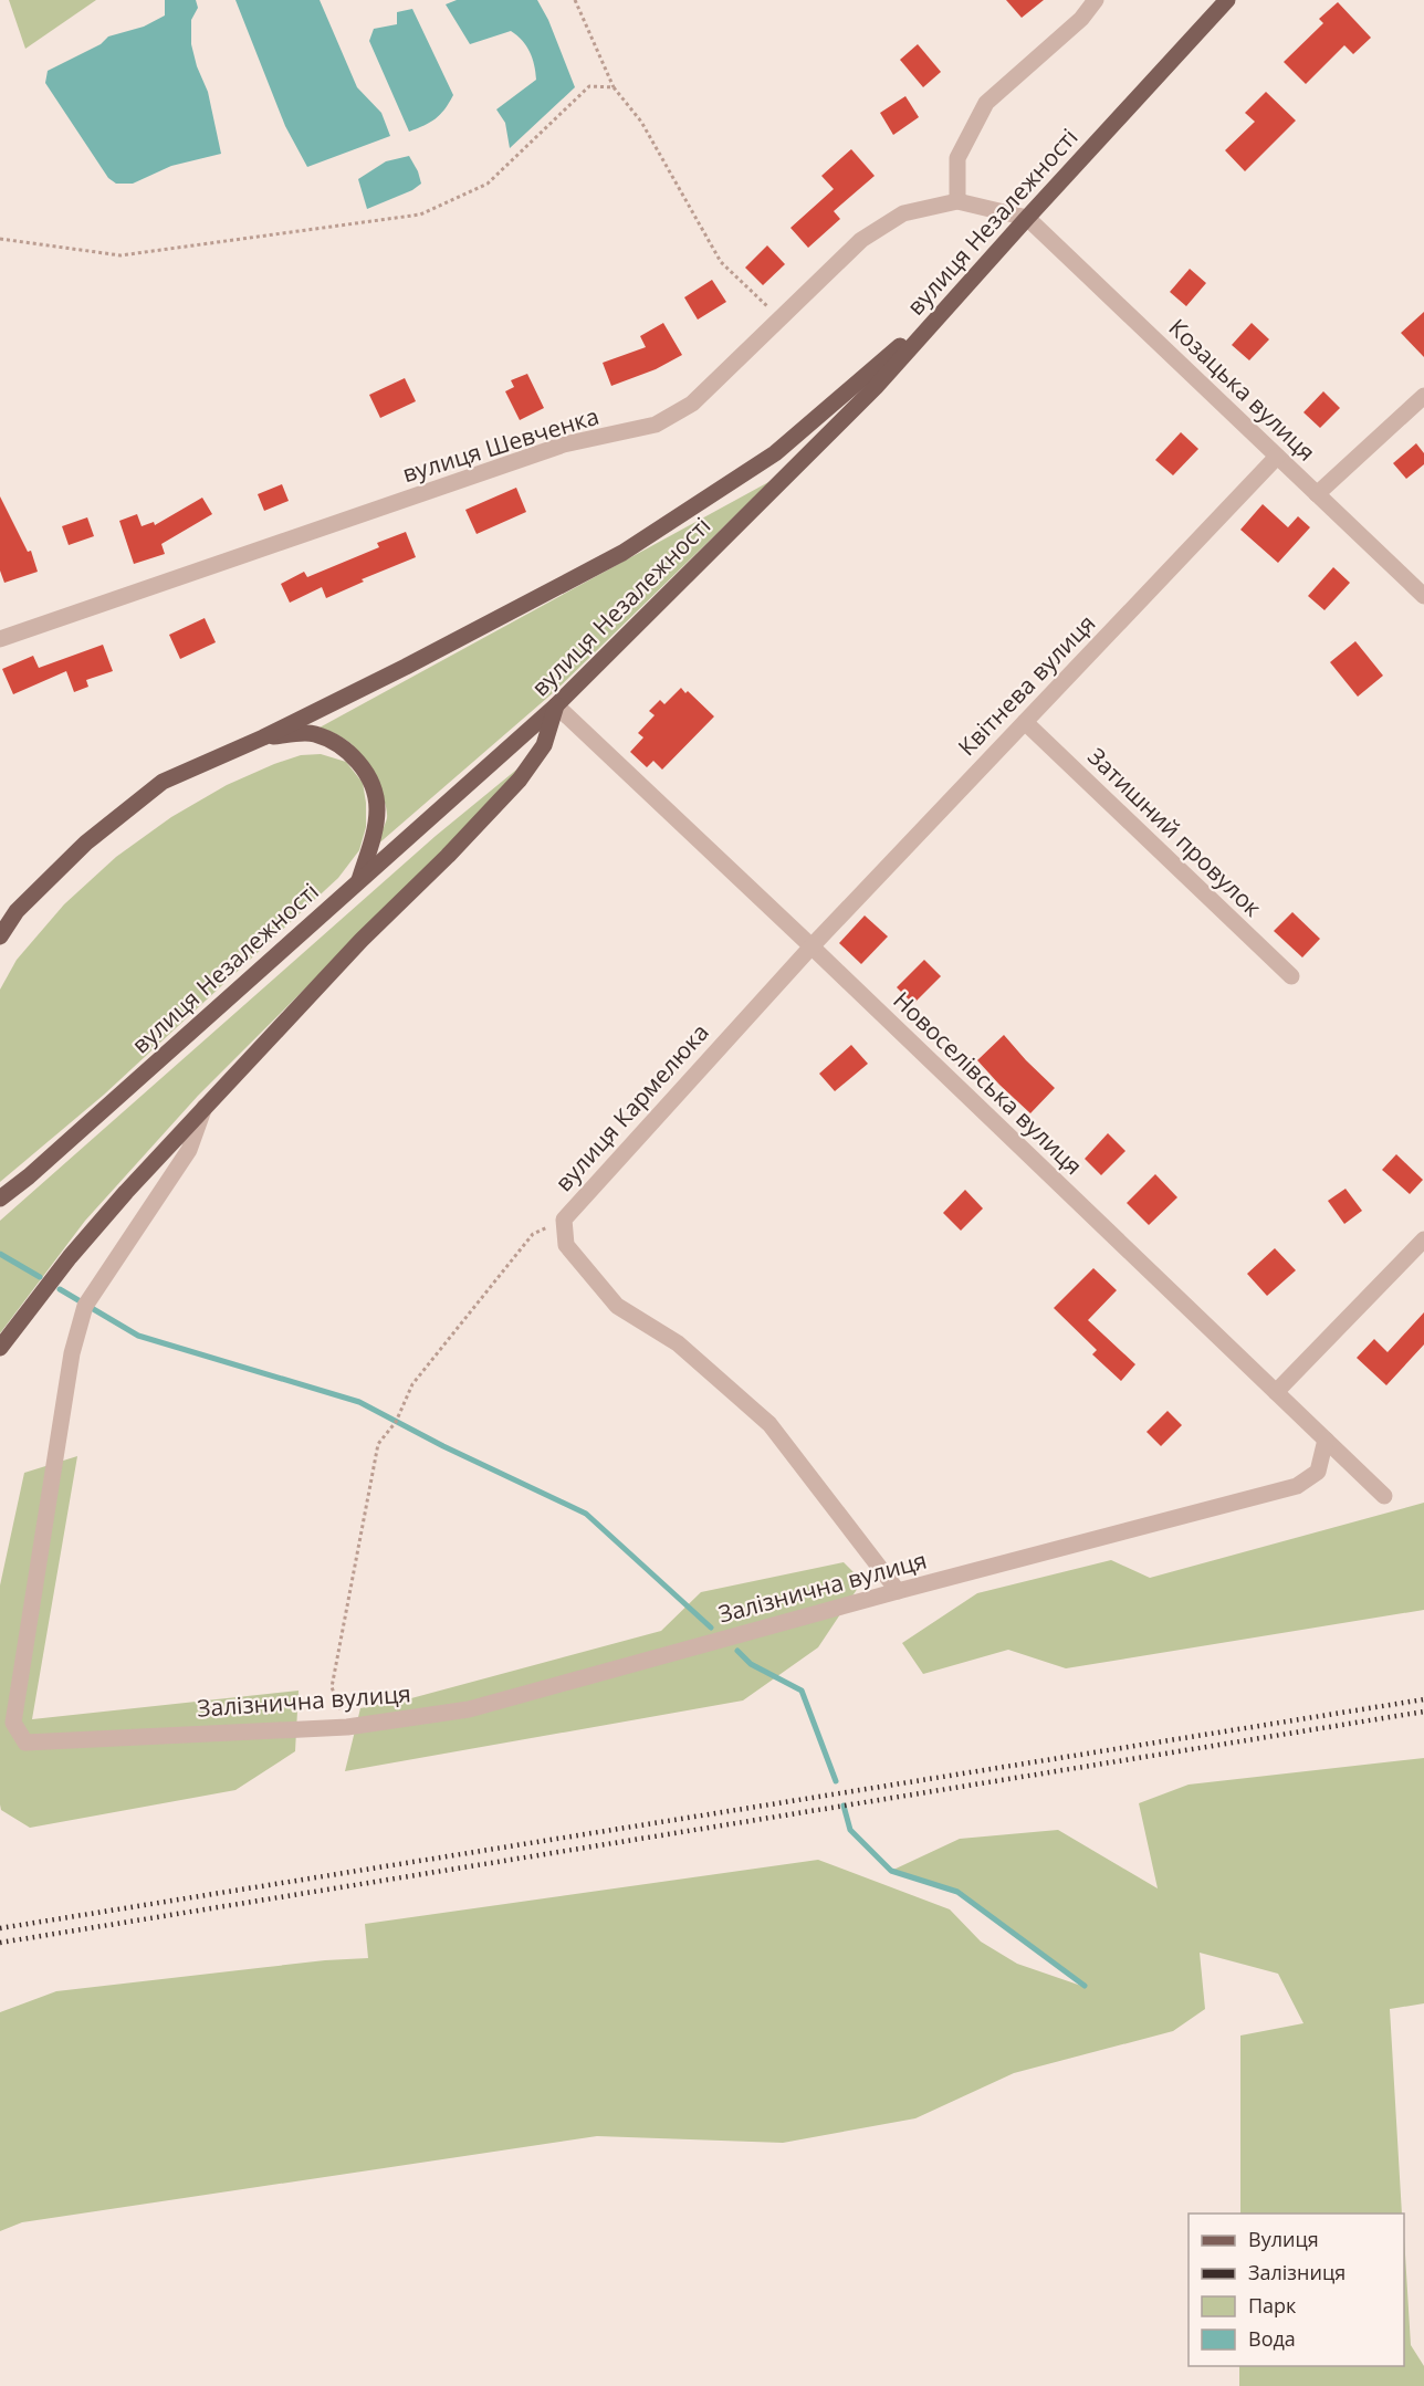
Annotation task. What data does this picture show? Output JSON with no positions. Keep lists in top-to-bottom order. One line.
{"streets":{"main road":["вулиця Незалежності"],"street":["Козацька вулиця","вулиця Шевченка","Квітнева вулиця","Затишний провулок","Новоселівська вулиця","вулиця Кармелюка","Залізнична вулиця"]},"crossings":[["вулиця Незалежності","Козацька вулиця"],["вулиця Незалежності","вулиця Шевченка"],["вулиця Незалежності","Новоселівська вулиця"],["Козацька вулиця","вулиця Шевченка"],["Козацька вулиця","Квітнева вулиця"],["Квітнева вулиця","Затишний провулок"],["Квітнева вулиця","Новоселівська вулиця"],["Квітнева вулиця","вулиця Кармелюка"],["Новоселівська вулиця","вулиця Кармелюка"],["Новоселівська вулиця","Залізнична вулиця"],["вулиця Кармелюка","Залізнична вулиця"]],"legend":["Вулиця","Залізниця","Парк","Вода"]}
